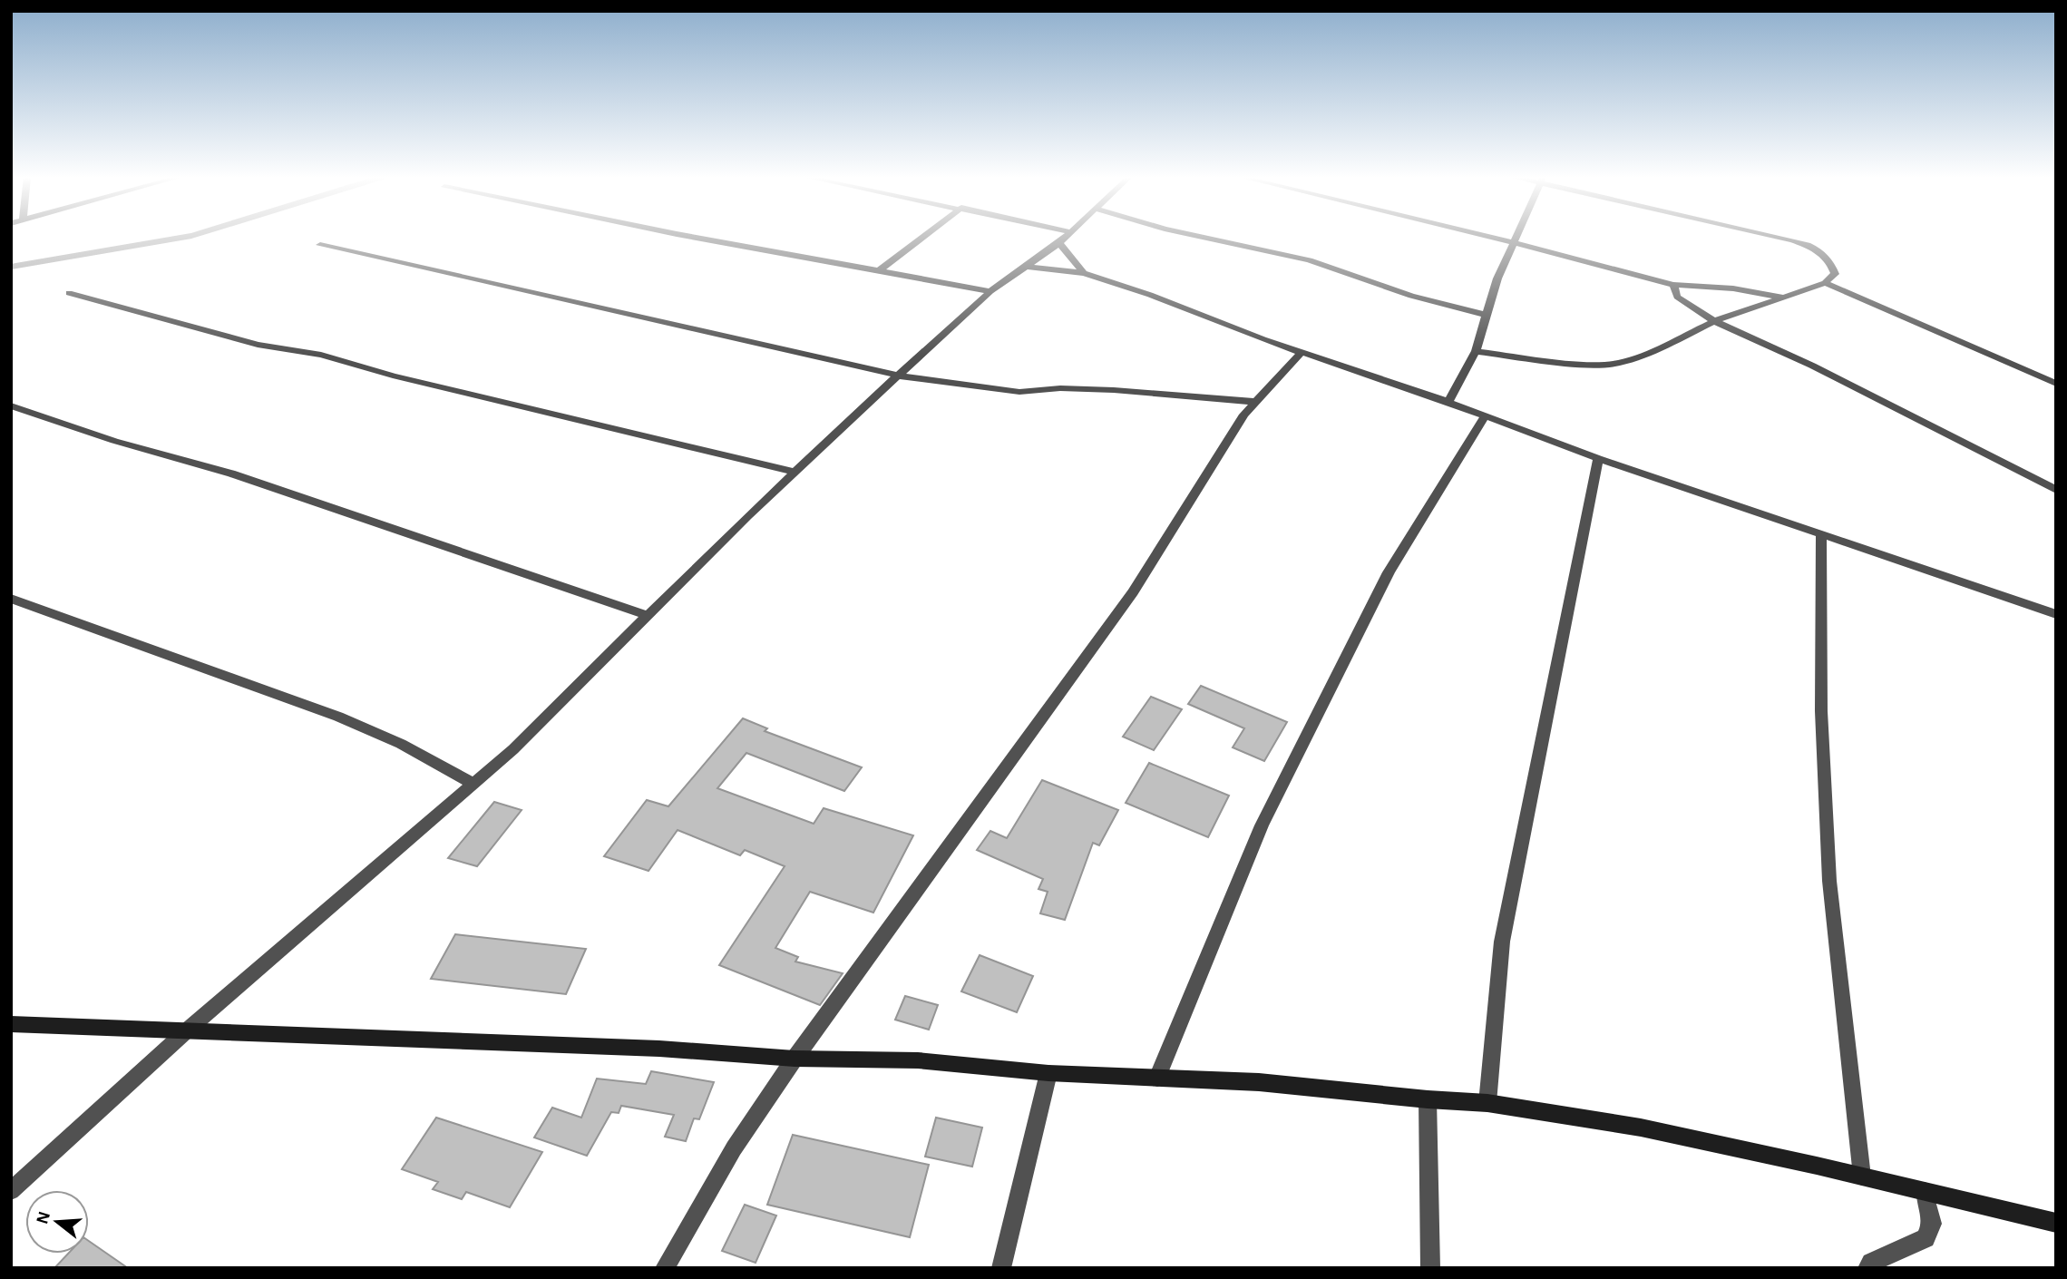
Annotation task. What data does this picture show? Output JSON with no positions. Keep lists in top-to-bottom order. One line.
{"north":"left"}
